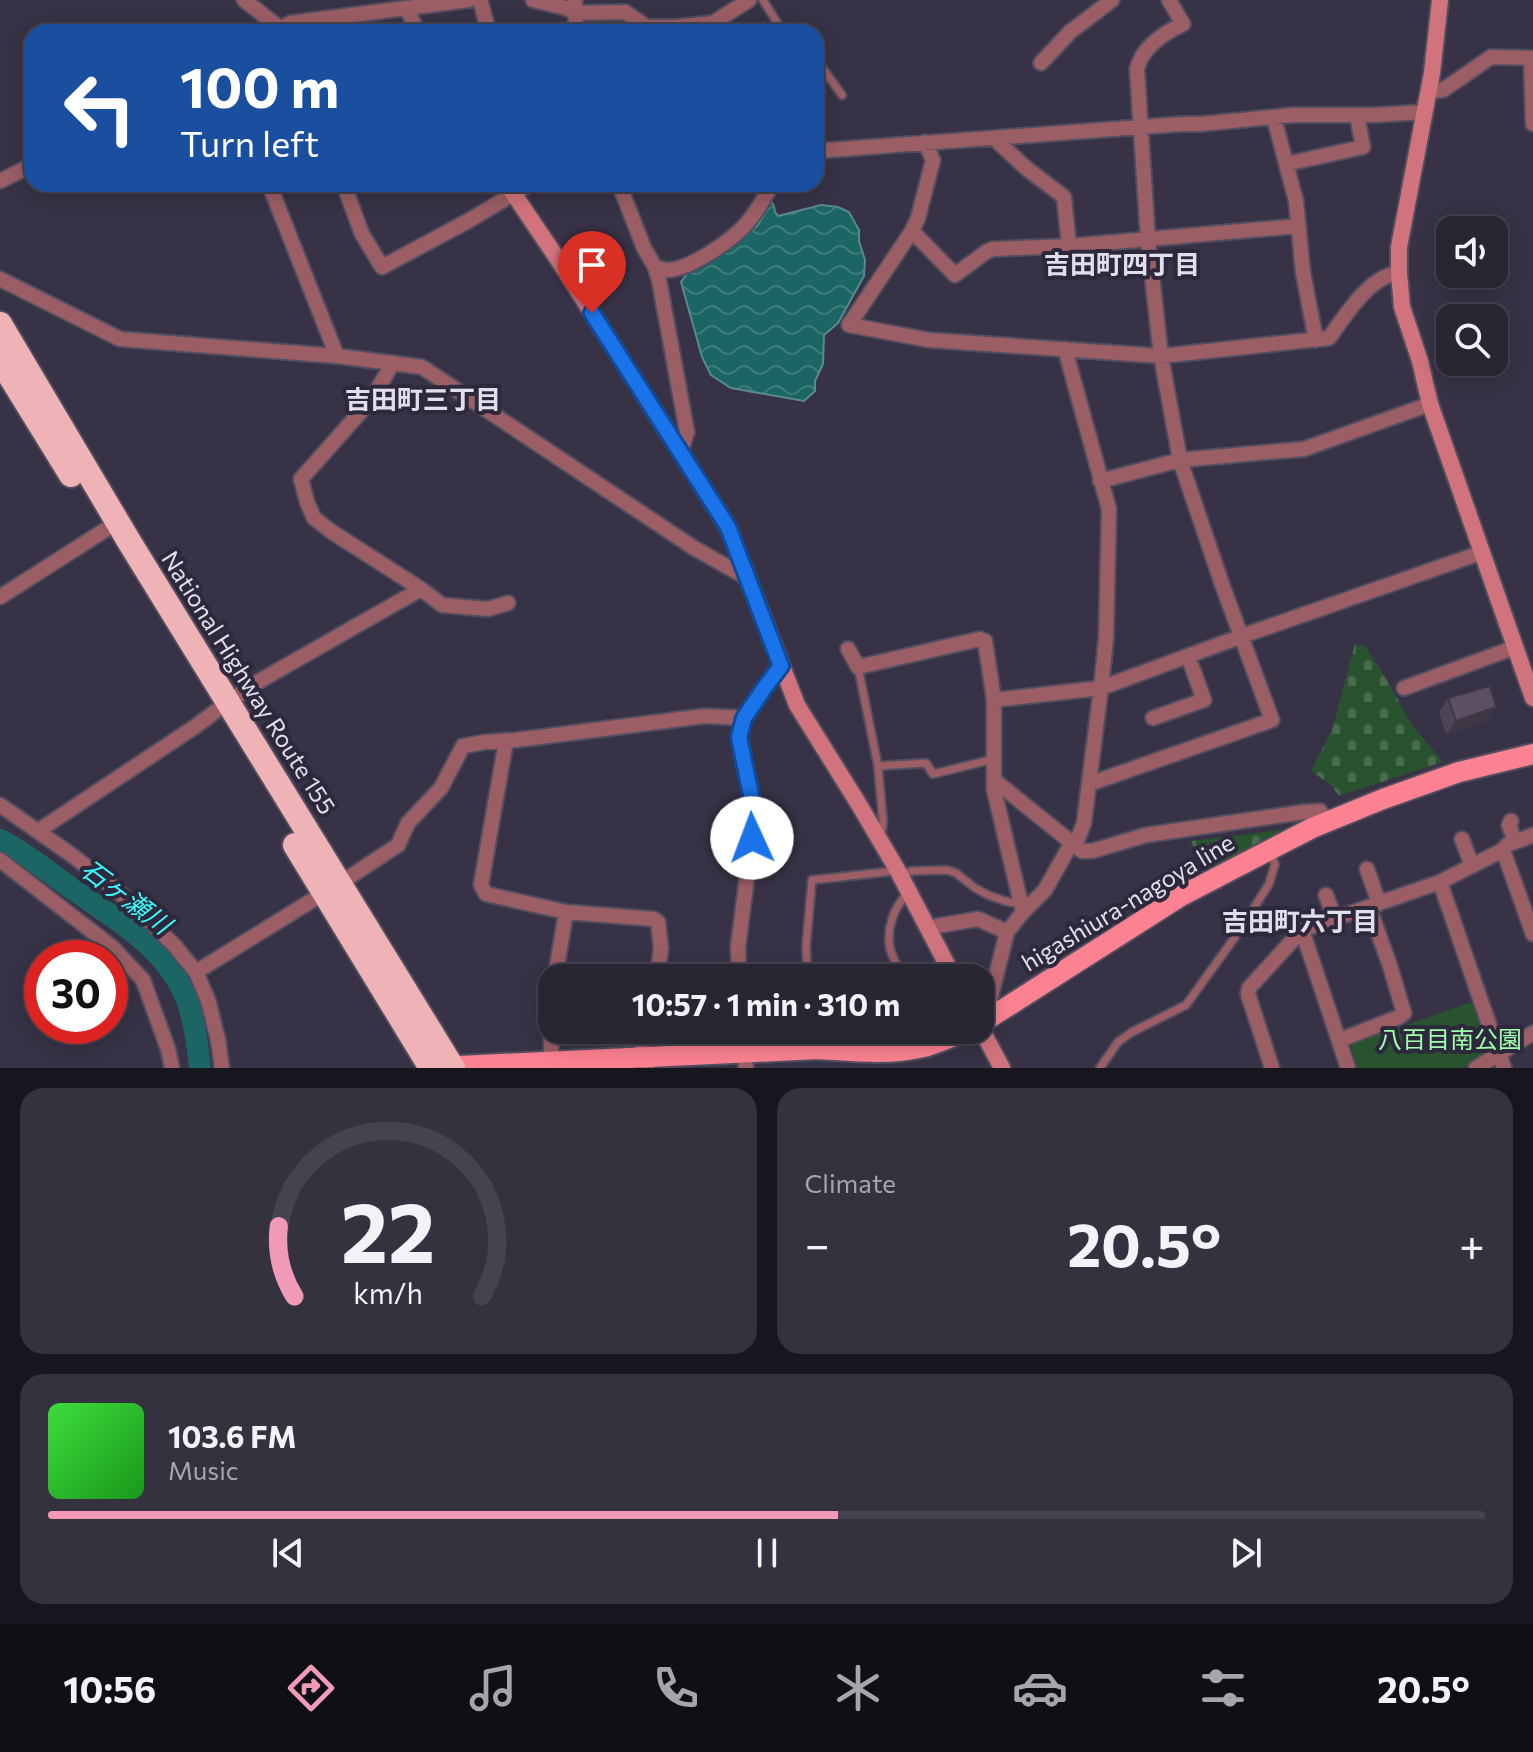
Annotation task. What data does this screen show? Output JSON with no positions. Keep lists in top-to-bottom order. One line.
{"streets":{"highway":["National Highway Route 155"],"main road":["higashiura-nagoya line"]},"districts":["吉田町四丁目","吉田町三丁目","吉田町六丁目"],"water":["石ヶ瀬川"],"parks":["八百目南公園"],"page":{"turn":["100 m","Turn left"],"limit":"30","trip":"10:57 · 1 min · 310 m","tile":"Climate","heat":["−","20.5°","+"],"song":["103.6 FM","Music"],"tabs":["10:56","20.5°"],"gauge":["22","km/h"]}}
